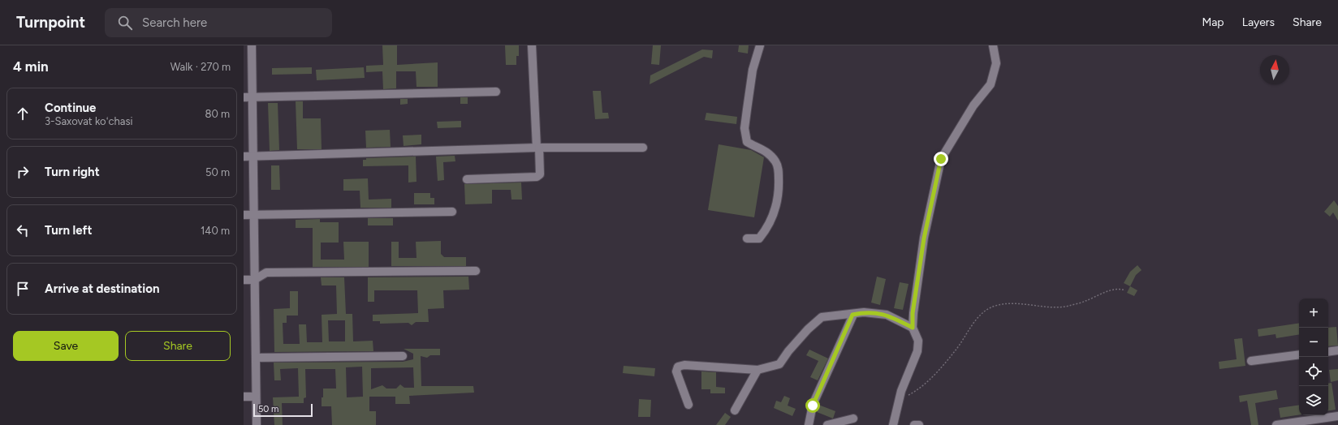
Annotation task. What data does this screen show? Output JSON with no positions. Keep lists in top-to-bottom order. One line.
{"scale_bar":"50 m","north":"top","page":{"header":"Turnpoint","search":"Search here","nav":["Map","Layers","Share"],"heading":["4 min","Walk · 270 m"],"list":[["Continue","3-Saxovat koʻchasi","80 m"],["Turn right","50 m"],["Turn left","140 m"],"Arrive at destination"],"map_buttons":["+","−"],"buttons":["Save","Share"],"scale":"50 m"}}
